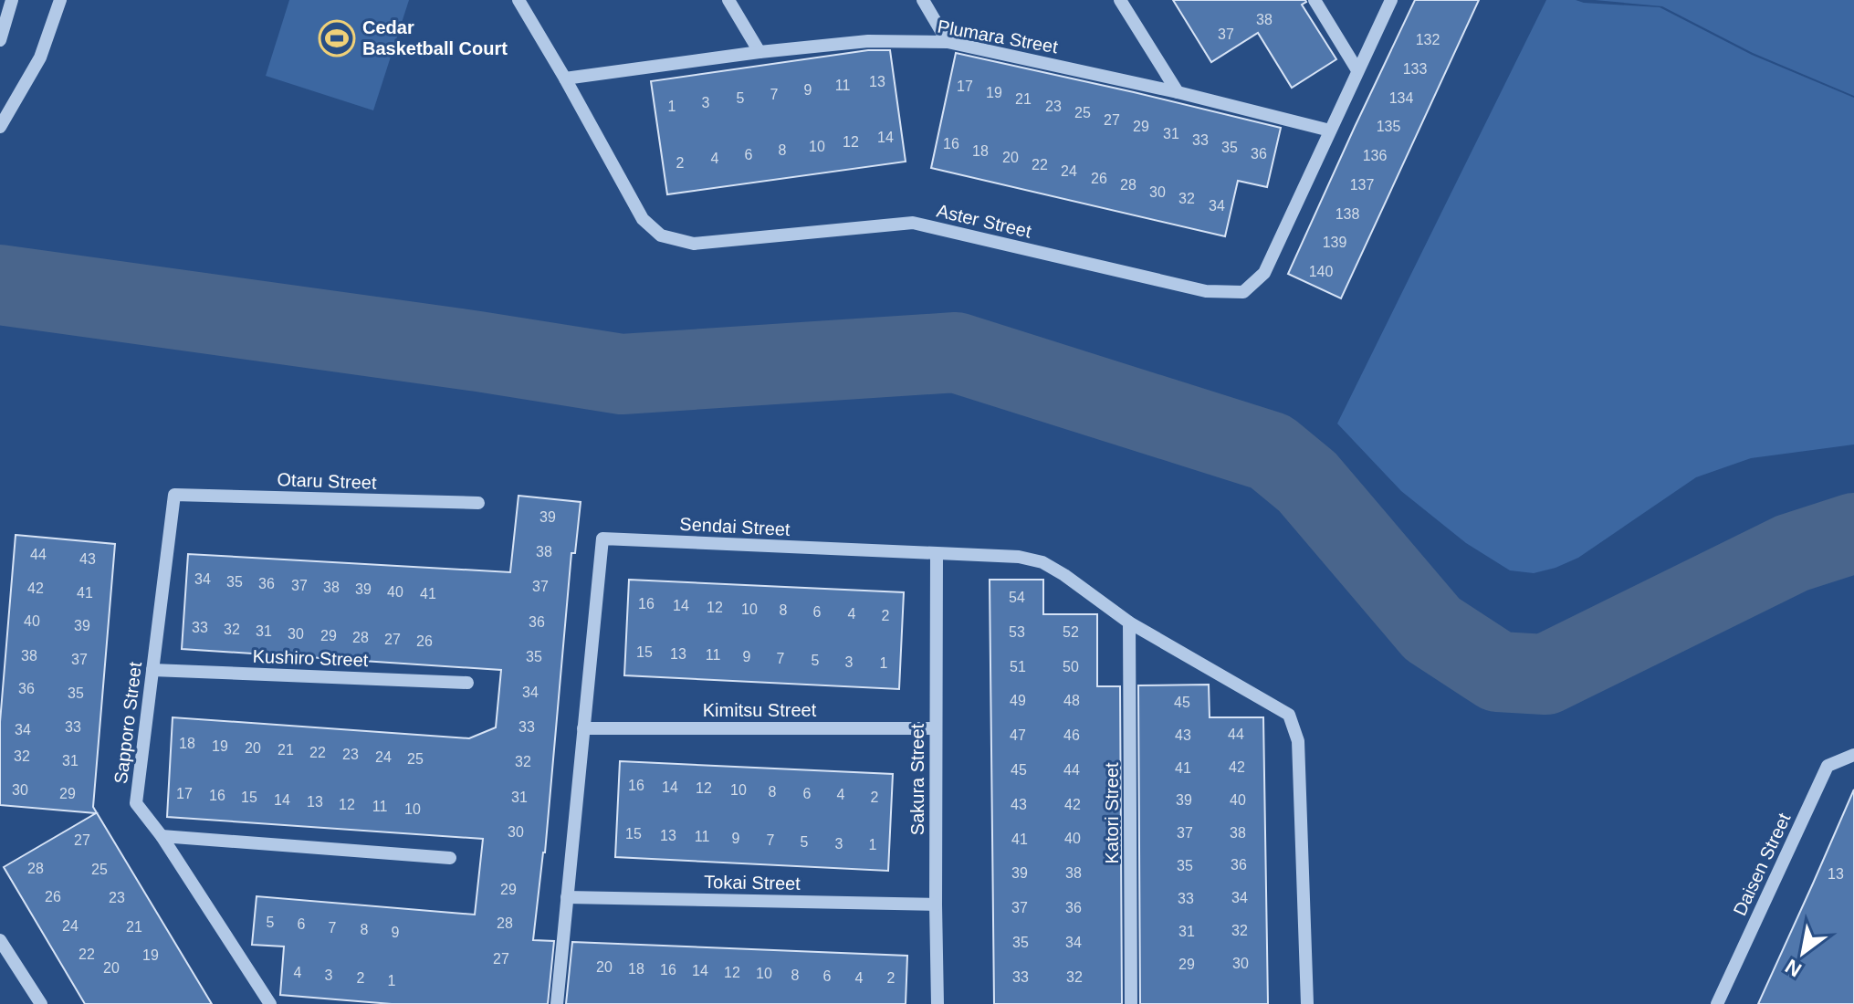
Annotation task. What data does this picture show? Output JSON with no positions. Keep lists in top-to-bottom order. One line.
{"streets":{"street":["Plumara Street","Aster Street","Otaru Street","Sendai Street","Kushiro Street","Kimitsu Street","Sapporo Street","Sakura Street","Katori Street","Daisen Street","Tokai Street"]},"crossings":[["Plumara Street","Aster Street"],["Otaru Street","Sapporo Street"],["Sendai Street","Kimitsu Street"],["Sendai Street","Sakura Street"],["Sendai Street","Katori Street"],["Sendai Street","Tokai Street"],["Kushiro Street","Sapporo Street"],["Kimitsu Street","Sakura Street"],["Sakura Street","Tokai Street"]],"places":{"sports":["Cedar Basketball Court"]},"house_numbers":["38","37","132","133","13","11","17","9","19","7","5","134","21","3","1","23","25","27","29","135","31","14","33","12","16","10","35","8","18","36","6","136","20","4","2","22","24","26","28","137","30","32","34","138","139","140","39","38","44","43","34","35","36","37","37","38","42","39","40","41","41","54","16","14","12","10","8","6","4","2","40","36","39","33","32","31","53","52","30","29","28","27","26","15","13","11","38","35","9","7","37","5","3","1","51","50","36","34","35","49","48","45","33","33","34","44","47","46","43","18","19","20","21","22","23","32","24","25","31","32","42","41","45","44","16","14","12","30","10","8","29","17","6","4","16","15","31","2","14","39","40","13","12","43","42","11","10","30","37","38","15","13","11","9","40","41","27","7","5","3","1","36","35","28","25","39","38","13","29","26","23","34","33","37","36","5","28","6","24","21","7","8","32","31","9","35","34","22","19","27","30","29","20","20","18","16","14","4","12","10","3","8","6","33","32","2","4","2","1"],"north":"bottom left"}
